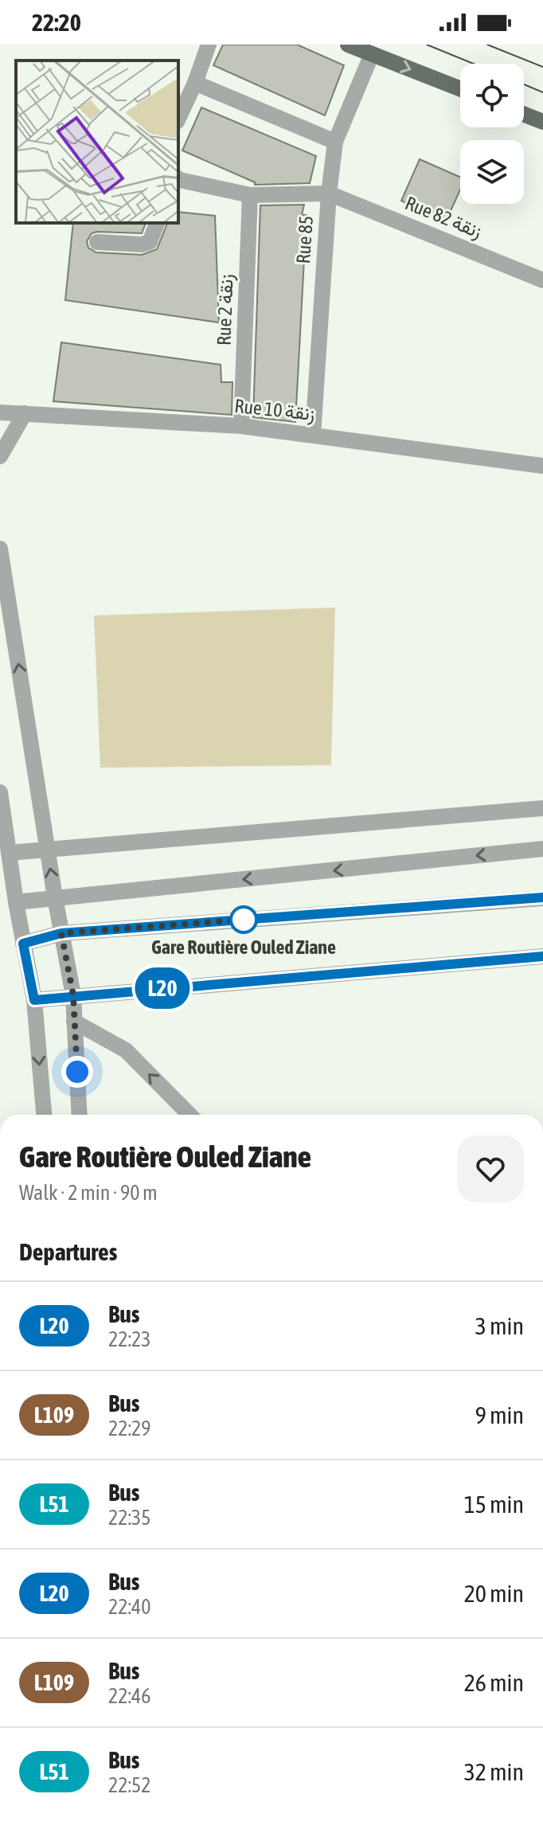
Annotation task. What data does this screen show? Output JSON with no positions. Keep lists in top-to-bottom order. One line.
{"streets":{"street":["Rue 82 زنقة","Rue 85","Rue 2 زنقة","Rue 10 زنقة"]},"crossings":[["Rue 82 زنقة","Rue 85"],["Rue 85","Rue 10 زنقة"],["Rue 2 زنقة","Rue 10 زنقة"]],"places":["Gare Routière Ouled Ziane"],"lines":["bus line L20"],"page":{"status":"22:20","on_map":"L20","heading":[["Gare Routière Ouled Ziane","Walk · 2 min · 90 m"],"Departures"],"list":[{"mark":"L20","name":"Bus","note":"22:23","value":"3 min"},{"mark":"L109","name":"Bus","note":"22:29","value":"9 min"},{"mark":"L51","name":"Bus","note":"22:35","value":"15 min"},{"mark":"L20","name":"Bus","note":"22:40","value":"20 min"},{"mark":"L109","name":"Bus","note":"22:46","value":"26 min"},{"mark":"L51","name":"Bus","note":"22:52","value":"32 min"}]}}
